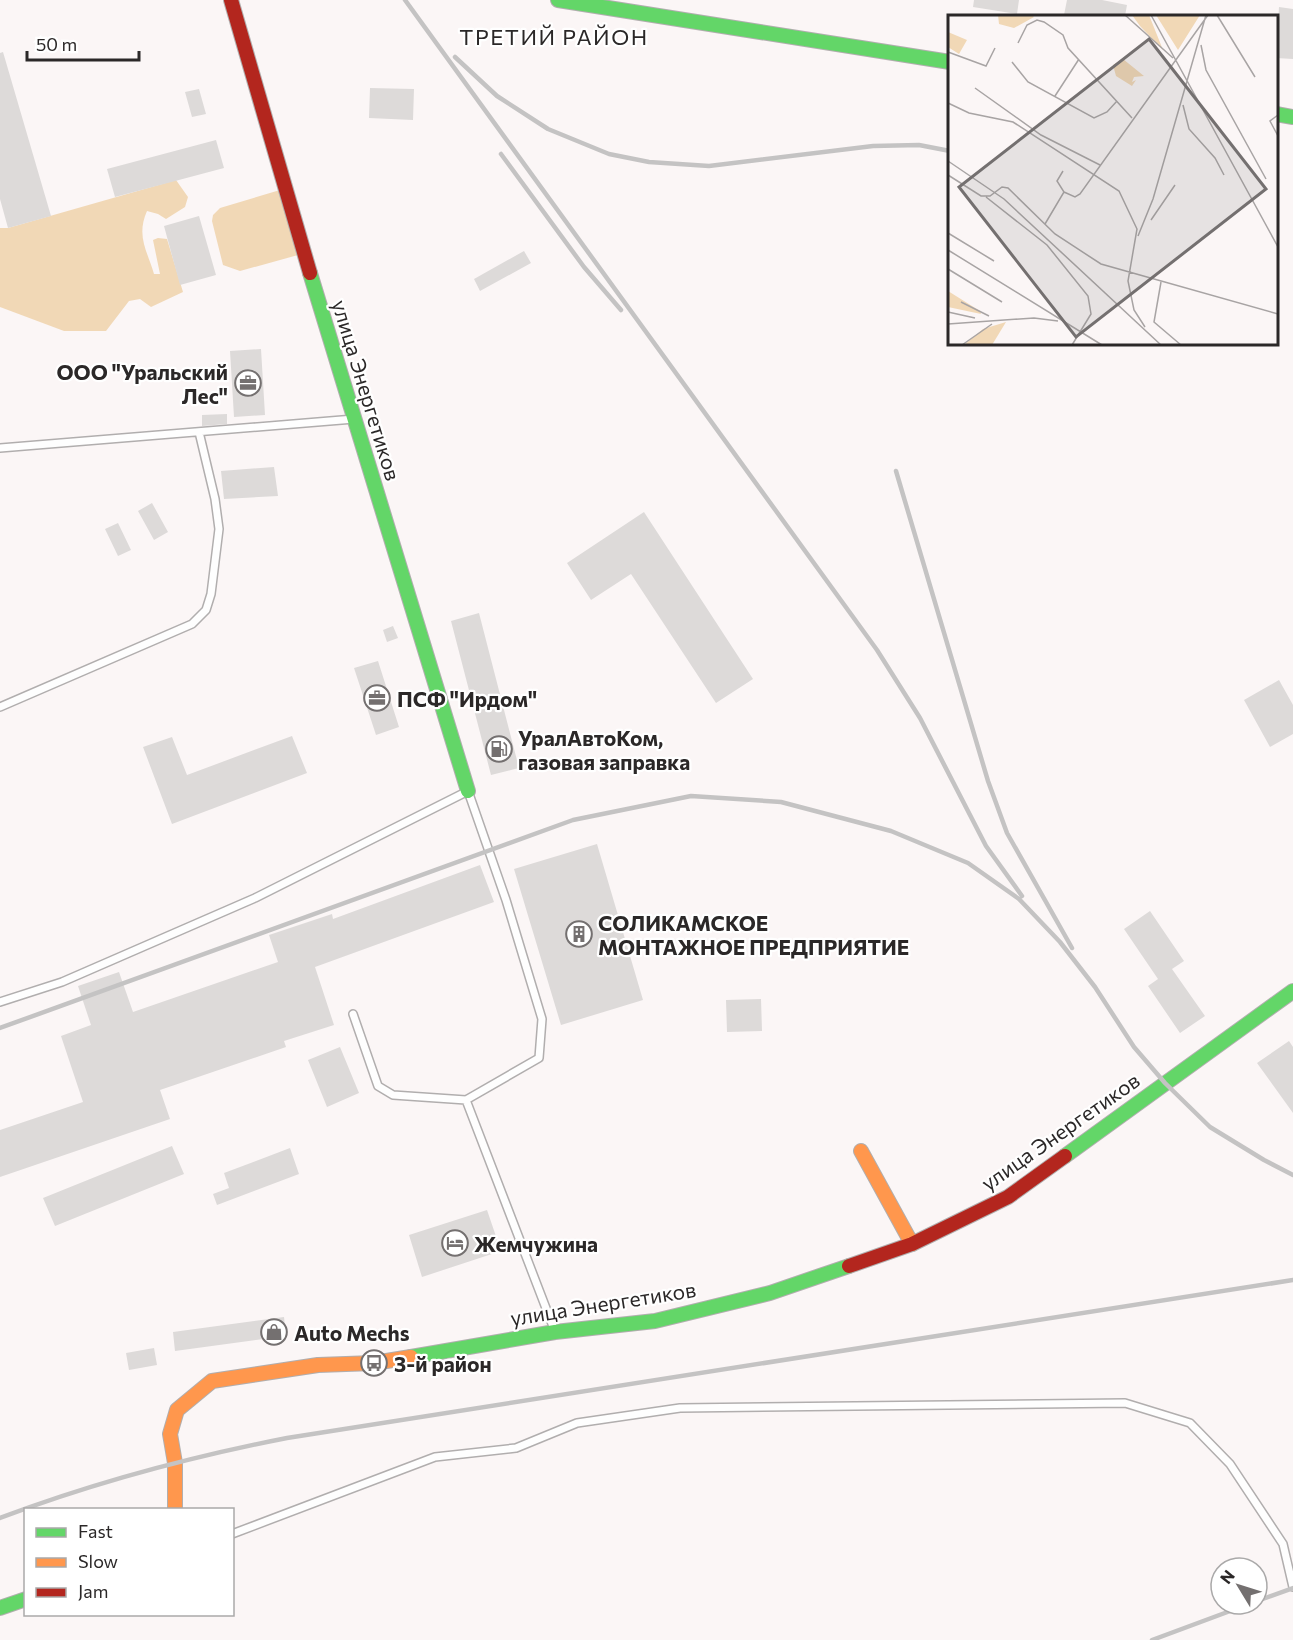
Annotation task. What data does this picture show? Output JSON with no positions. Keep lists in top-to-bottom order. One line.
{"streets":{"street":["улица Энергетиков"]},"districts":["ТРЕТИЙ РАЙОН"],"places":{"office":["ООО \"Уральский Лес\"","ПСФ \"Ирдом\""],"fuel station":["УралАвтоКом, газовая заправка"],"building":["СОЛИКАМСКОЕ МОНТАЖНОЕ ПРЕДПРИЯТИЕ"],"hotel":["Жемчужина"],"shop":["Auto Mechs"],"bus stop":["3-й район"]},"legend":["Fast","Slow","Jam"],"scale_bar":"50 m","north":"top left"}
